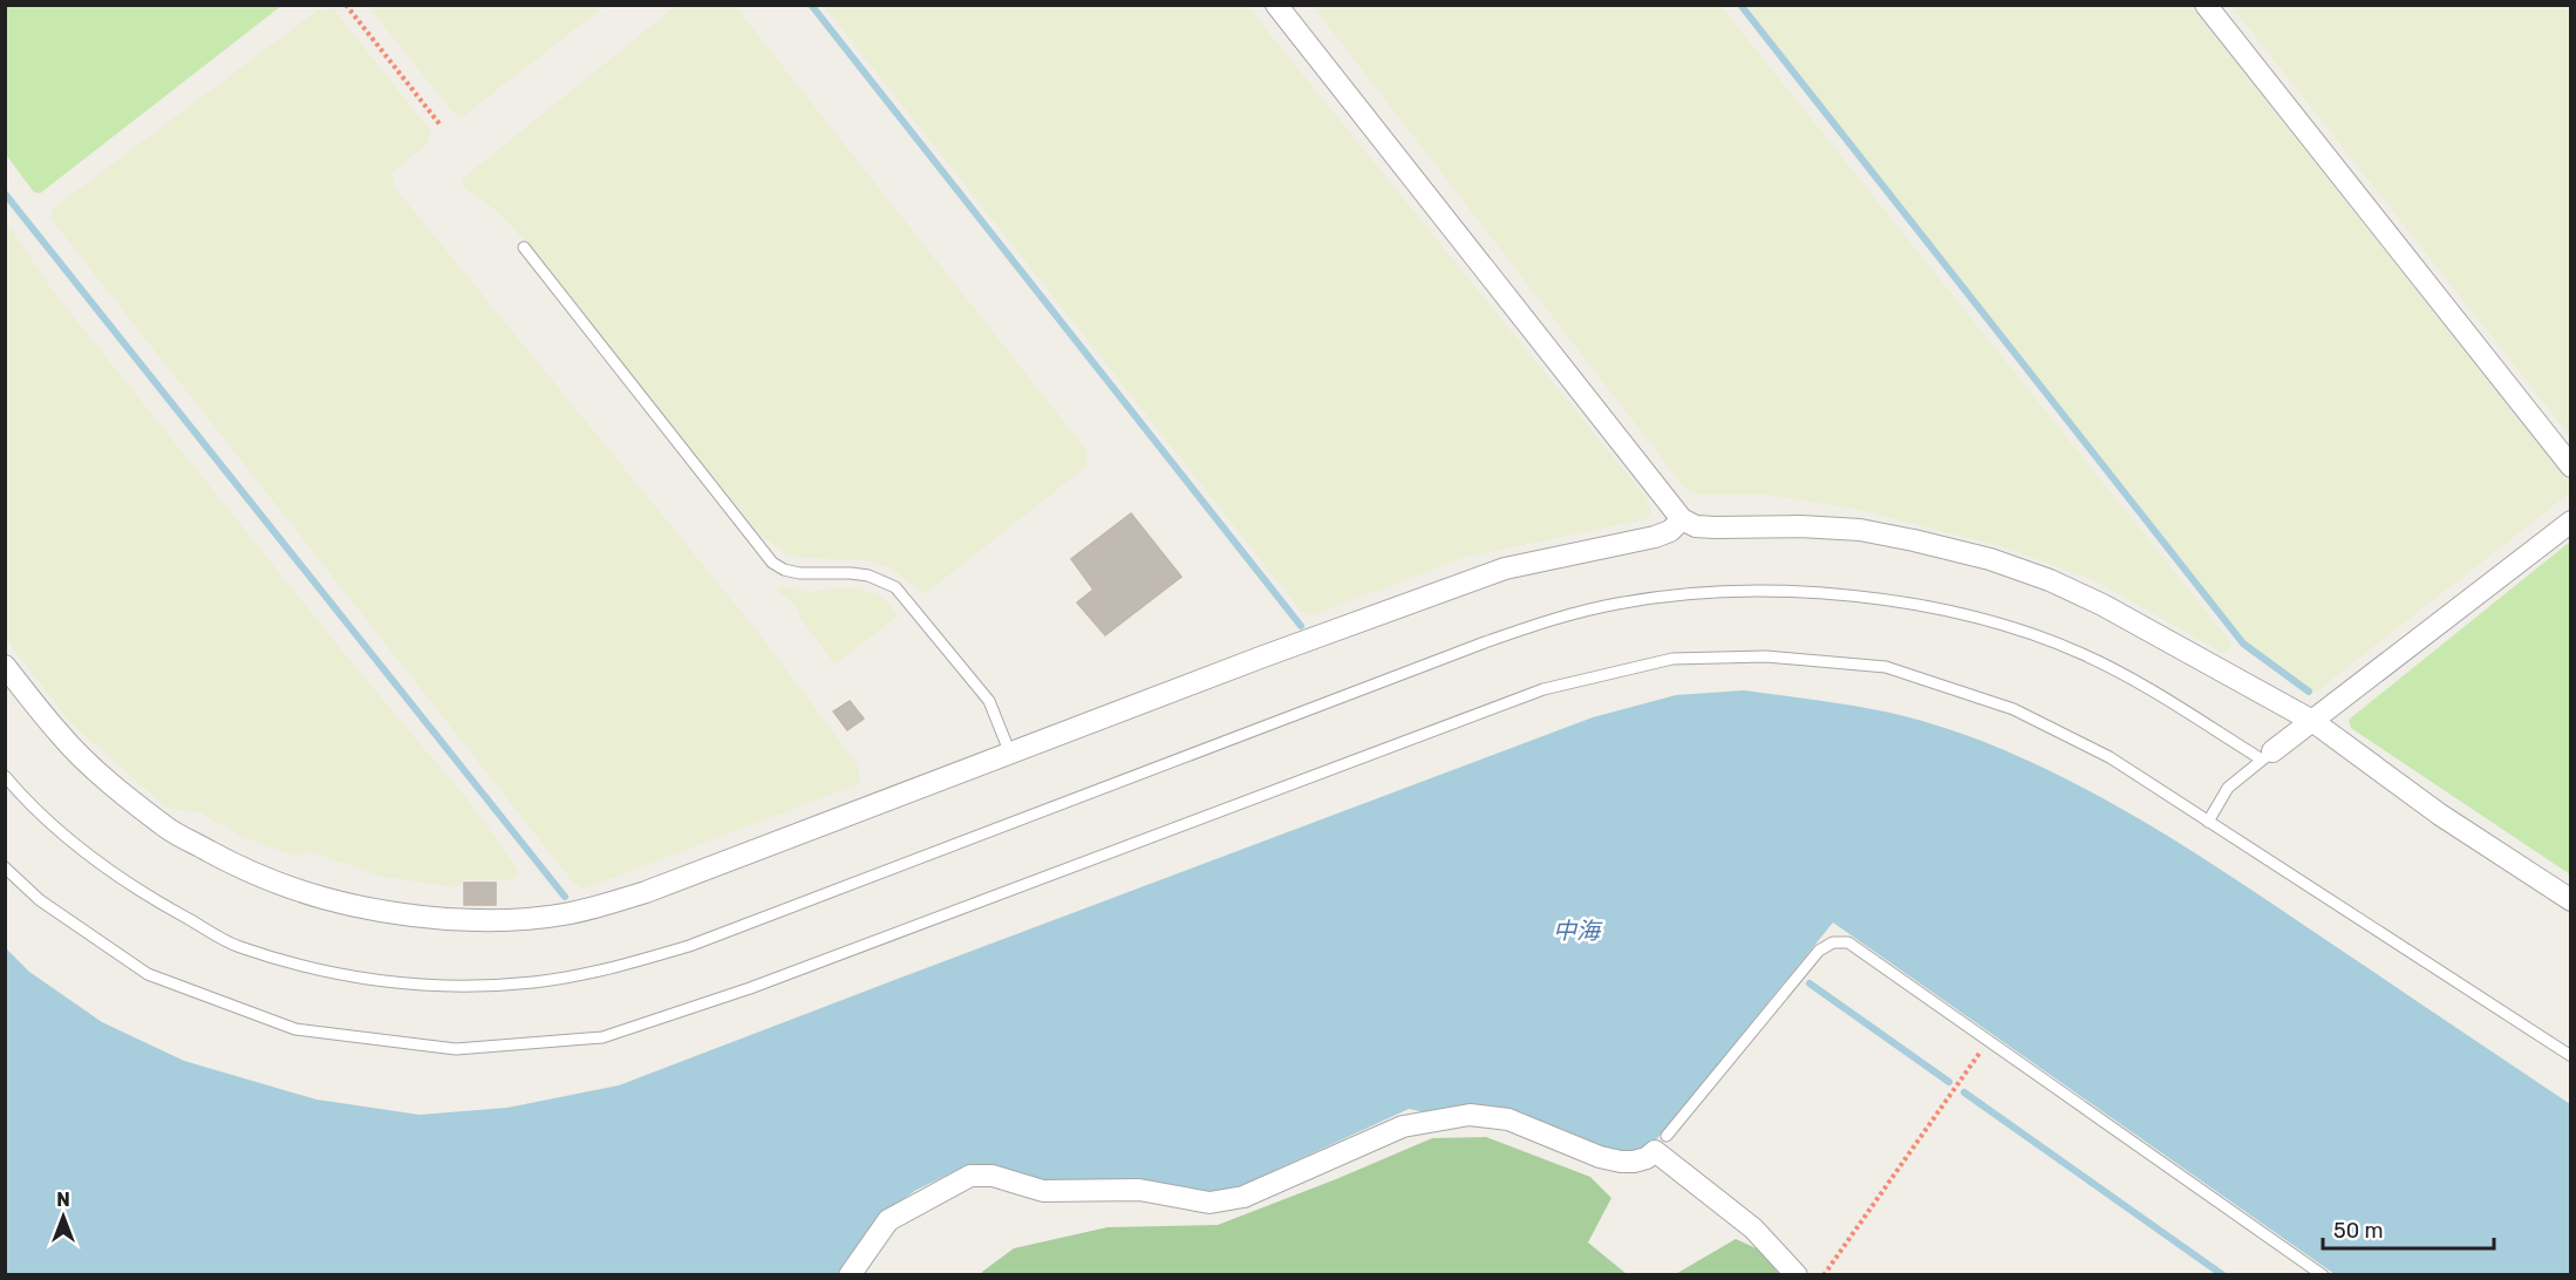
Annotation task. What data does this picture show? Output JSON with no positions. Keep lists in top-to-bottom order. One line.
{"water":["中海"],"scale_bar":"50 m","north":"top"}
